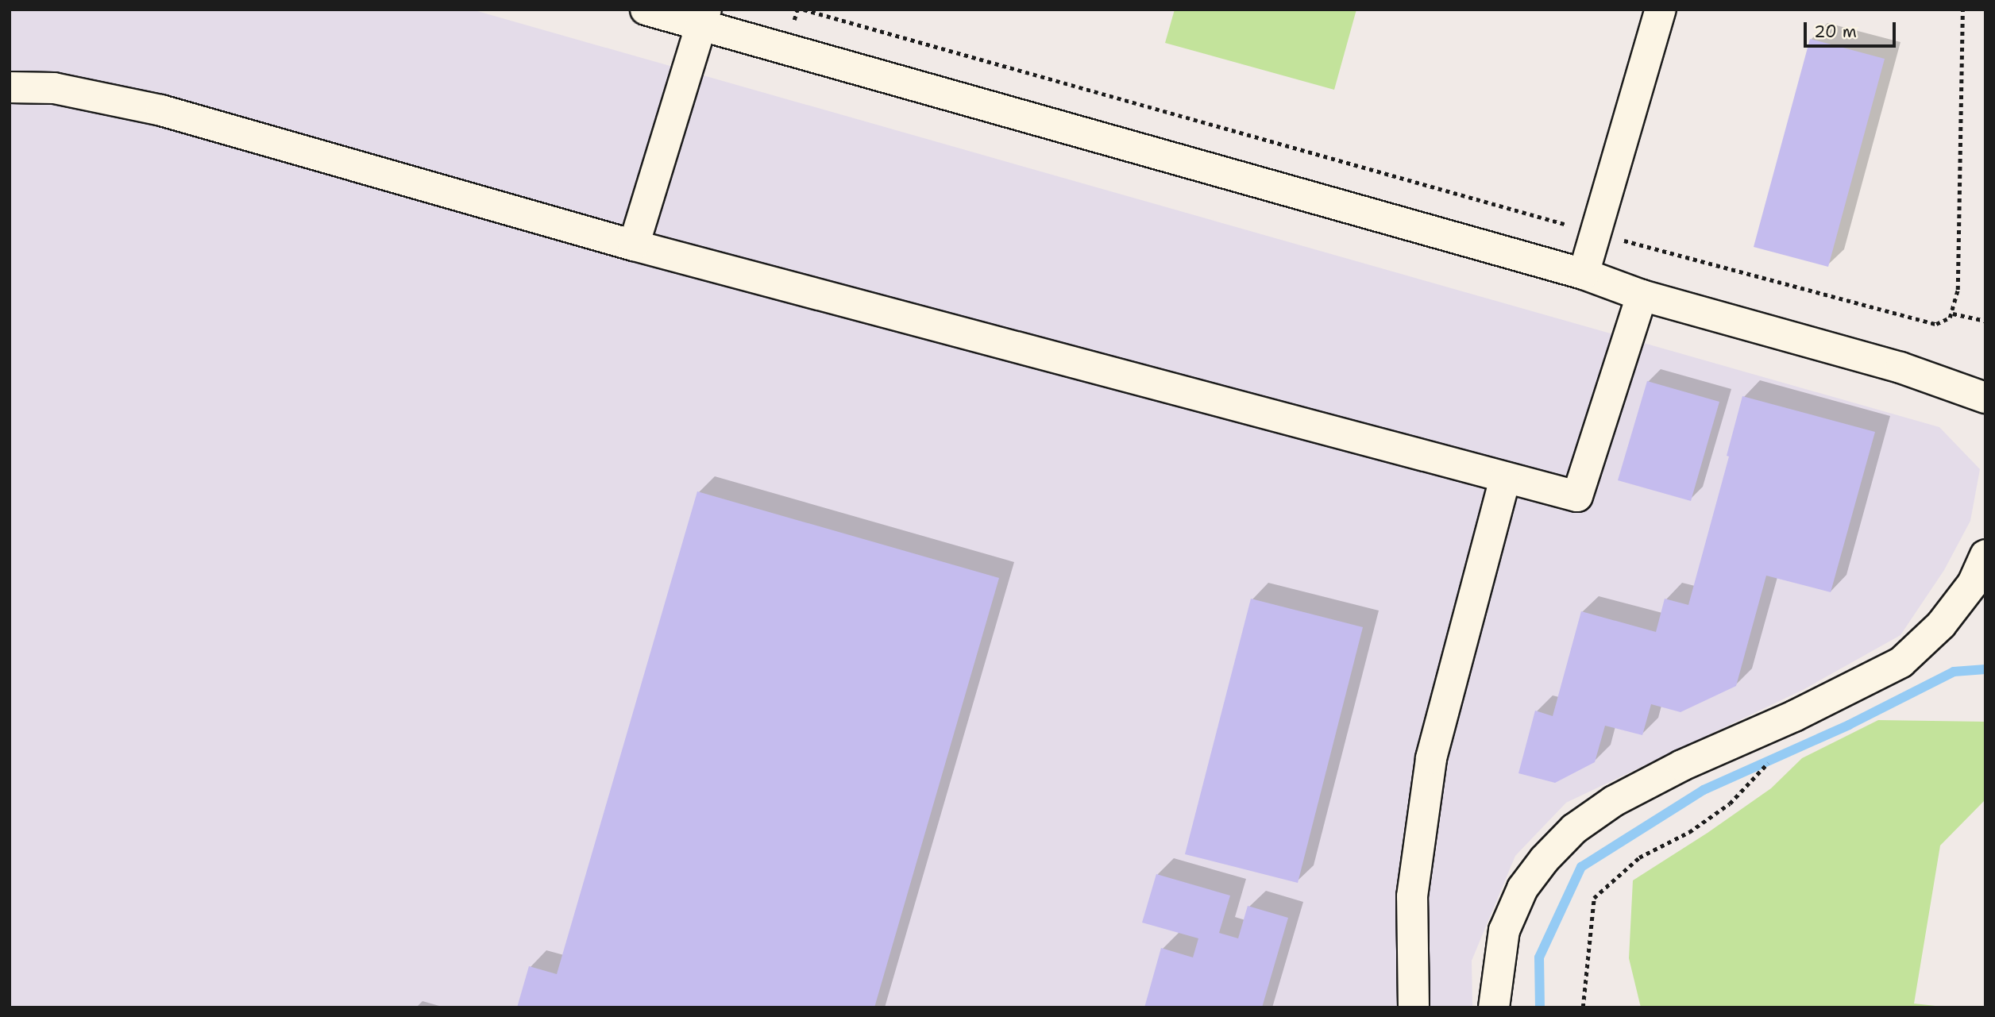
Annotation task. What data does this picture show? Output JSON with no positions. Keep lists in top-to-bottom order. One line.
{"scale_bar":"20 m"}
